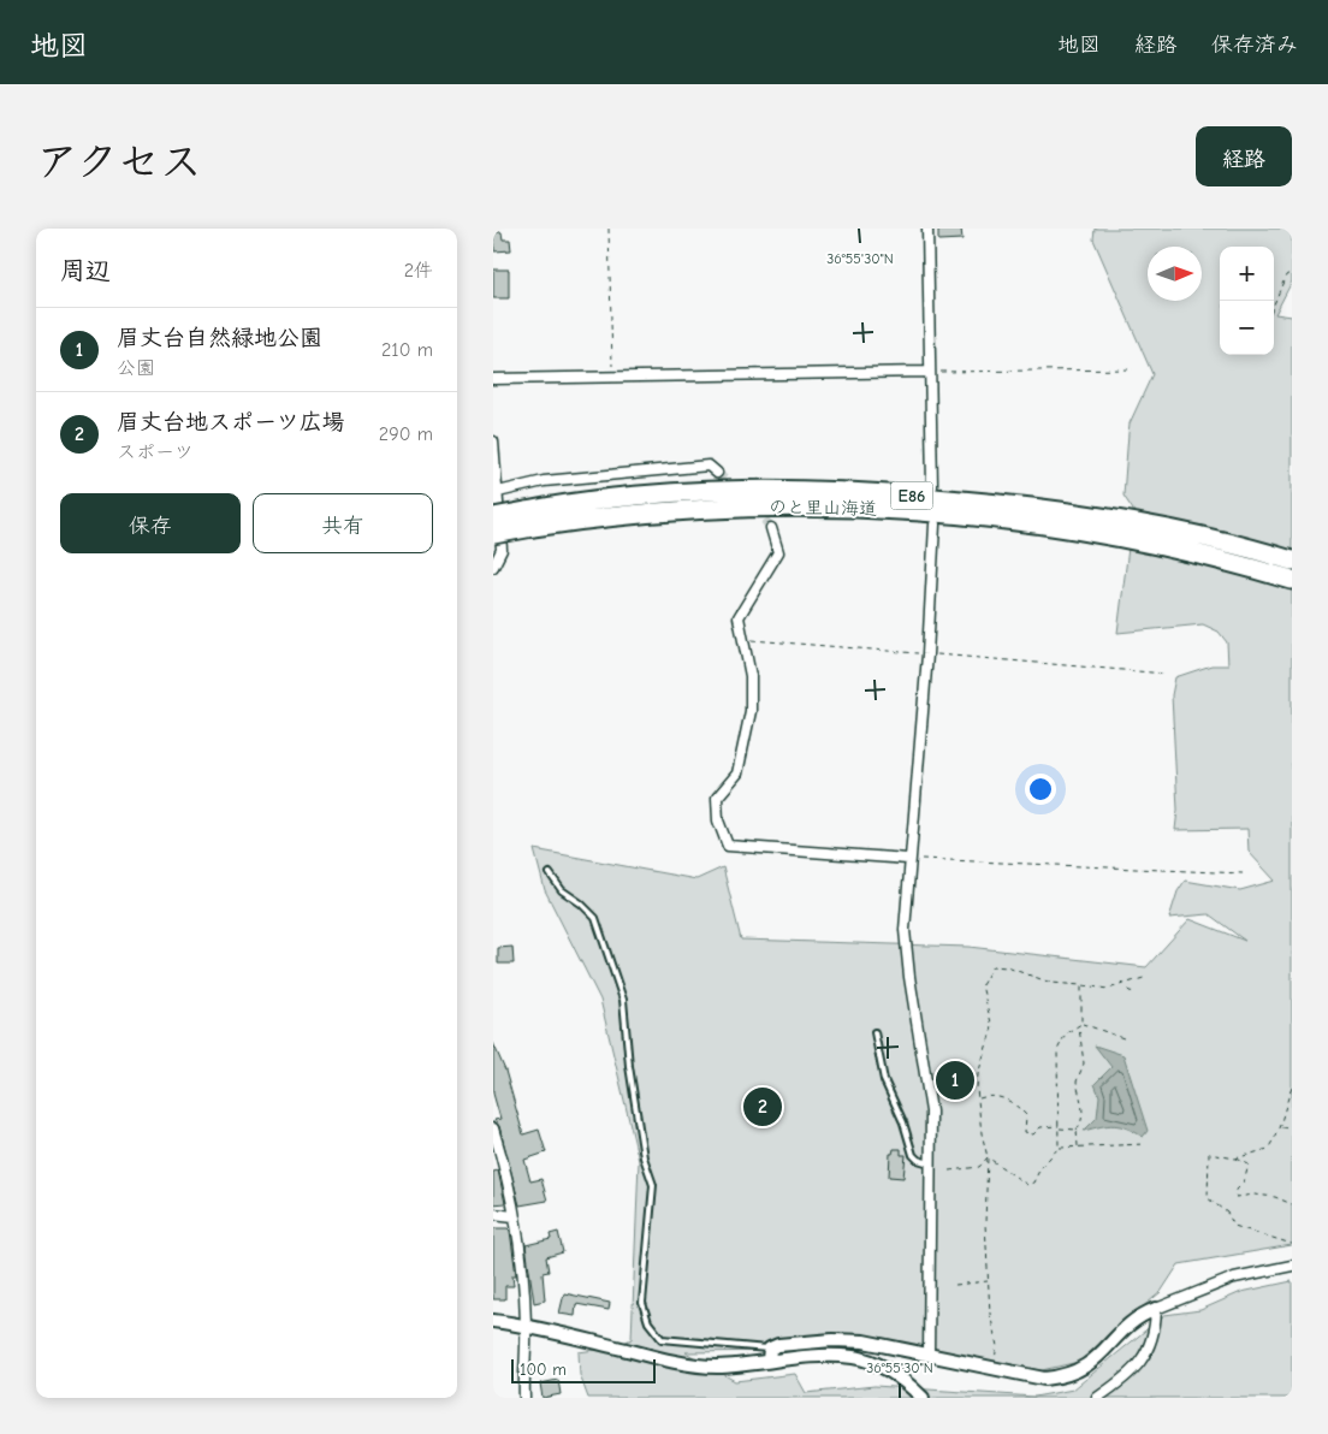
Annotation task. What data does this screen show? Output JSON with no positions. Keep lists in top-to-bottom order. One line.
{"streets":{"highway":["E86","のと里山海道"]},"scale_bar":"100 m","north":"right","page":{"header":"地図","nav":["地図","経路","保存済み"],"title":"アクセス","buttons":["経路",["保存","共有"]],"heading":["周辺","2件"],"map_buttons":["+","−"],"list":[{"mark":"1","name":"眉丈台自然緑地公園","note":"公園","value":"210 m"},{"mark":"2","name":"眉丈台地スポーツ広場","note":"スポーツ","value":"290 m"}],"pins":["1","2"],"scale":"100 m"},"coordinates":["36°55'30\"N"]}
